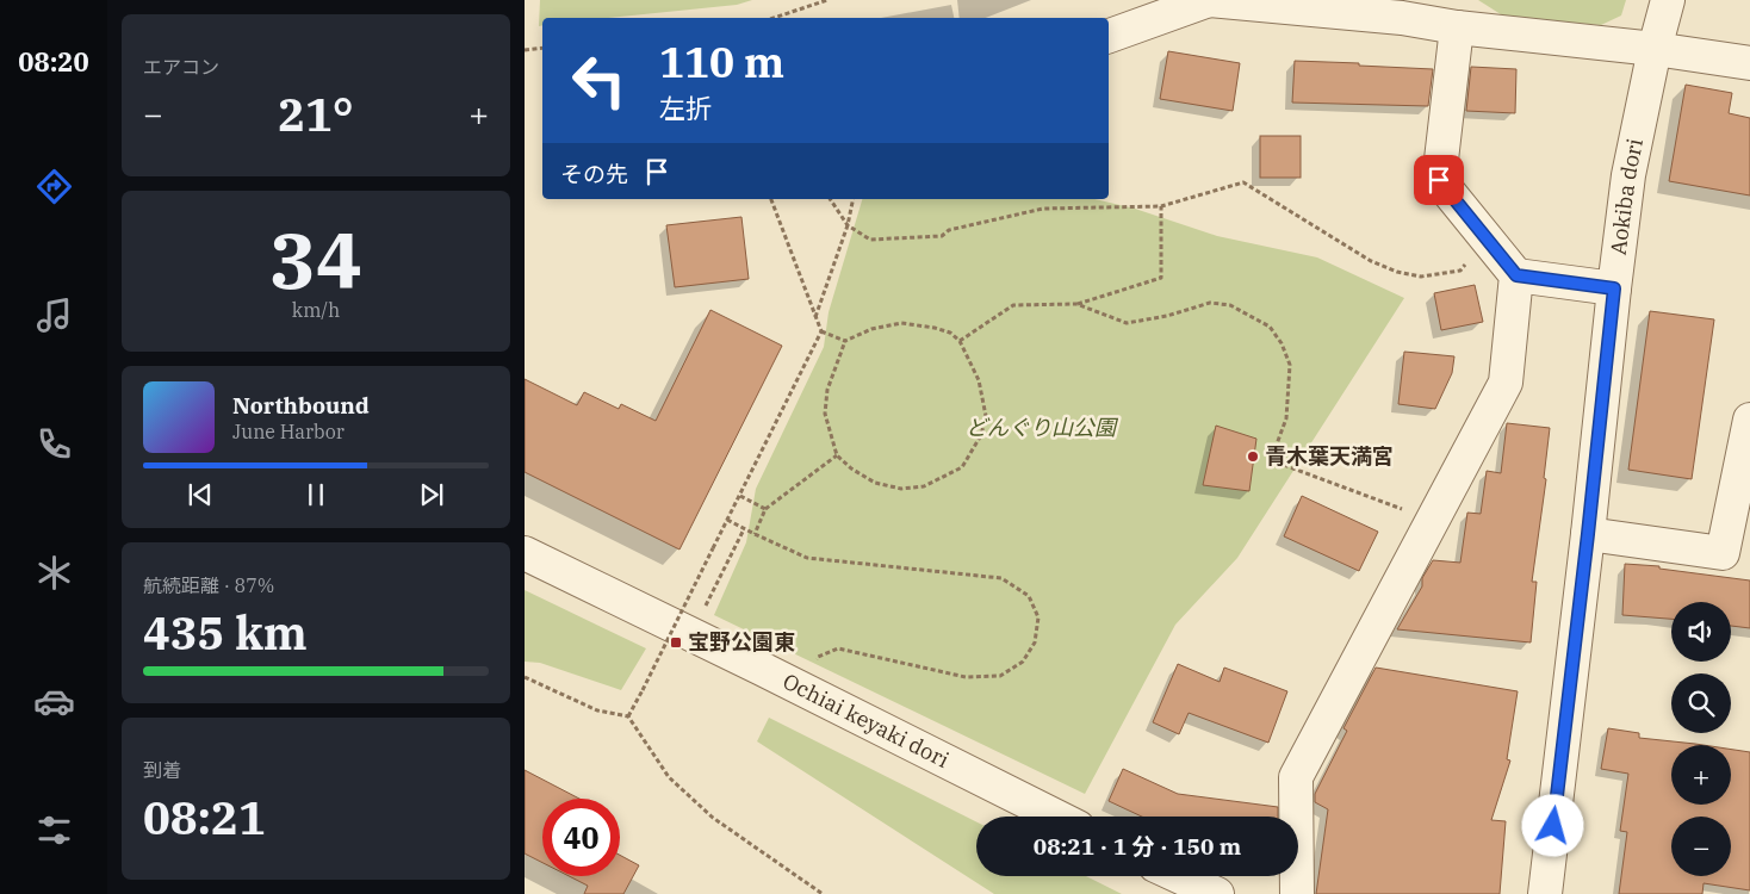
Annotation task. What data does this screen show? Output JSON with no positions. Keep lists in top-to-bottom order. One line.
{"streets":{"street":["Aokiba dori","Ochiai keyaki dori"]},"parks":["どんぐり山公園"],"places":{"other":["青木葉天満宮"],"transit":["宝野公園東"]},"page":{"tabs":"08:20","tile":["エアコン",["34","km/h"],["航続距離 · 87%","435 km"],["到着","08:21"]],"turn":["110 m","左折"],"heat":["−","21°","+"],"then":"その先","song":["Northbound","June Harbor"],"map_buttons":["+","−"],"limit":"40","trip":"08:21 · 1 分 · 150 m"}}
